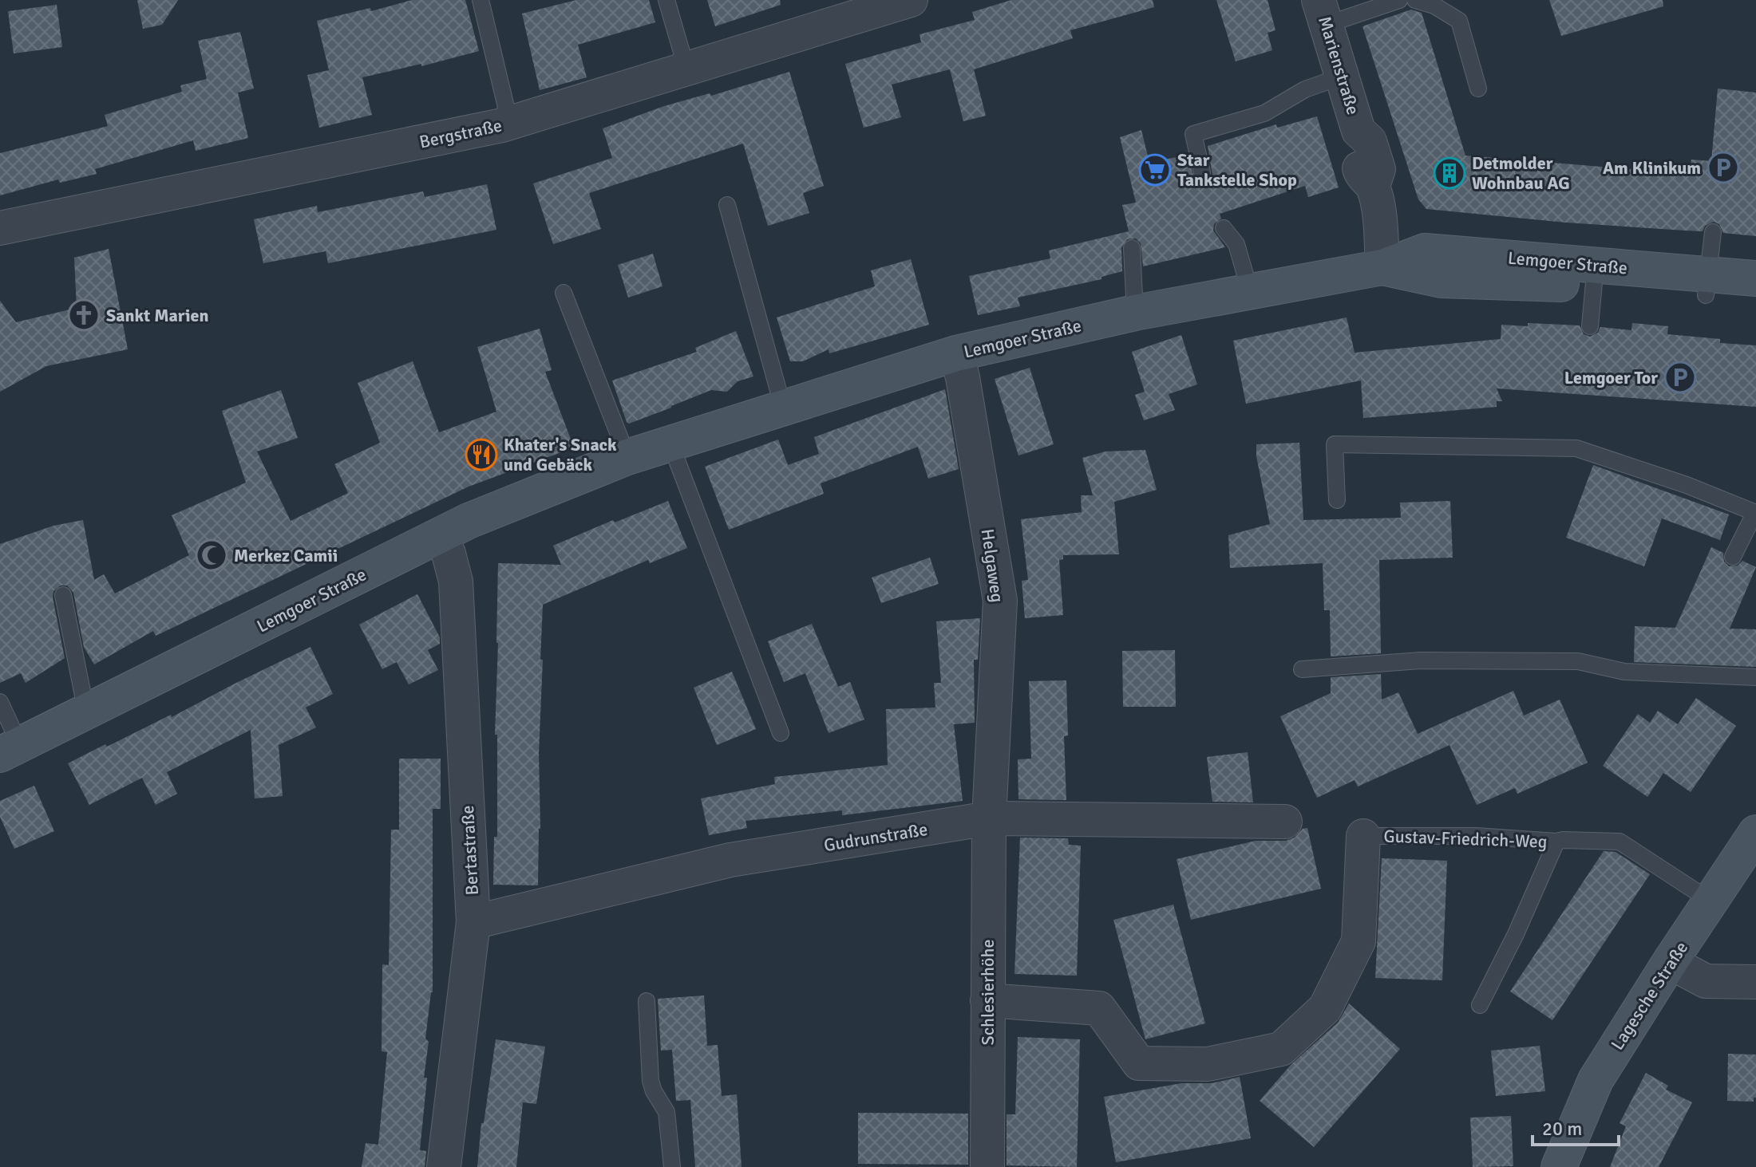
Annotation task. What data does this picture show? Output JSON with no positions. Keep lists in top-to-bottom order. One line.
{"streets":{"main road":["Lemgoer Straße","Lagesche Straße"],"street":["Marienstraße","Bergstraße","Helgaweg","Gudrunstraße","Gustav-Friedrich-Weg","Bertastraße","Schlesierhöhe"]},"crossings":[["Marienstraße","Lemgoer Straße"],["Lemgoer Straße","Helgaweg"],["Lemgoer Straße","Bertastraße"],["Helgaweg","Gudrunstraße"],["Helgaweg","Schlesierhöhe"],["Gudrunstraße","Bertastraße"],["Gudrunstraße","Schlesierhöhe"],["Gustav-Friedrich-Weg","Schlesierhöhe"],["Gustav-Friedrich-Weg","Lagesche Straße"]],"places":{"parking":["Am Klinikum","Lemgoer Tor"],"supermarket":["Star Tankstelle Shop"],"building":["Detmolder Wohnbau AG"],"church":["Sankt Marien"],"restaurant":["Khater's Snack und Gebäck"],"mosque":["Merkez Camii"]},"scale_bar":"20 m"}
